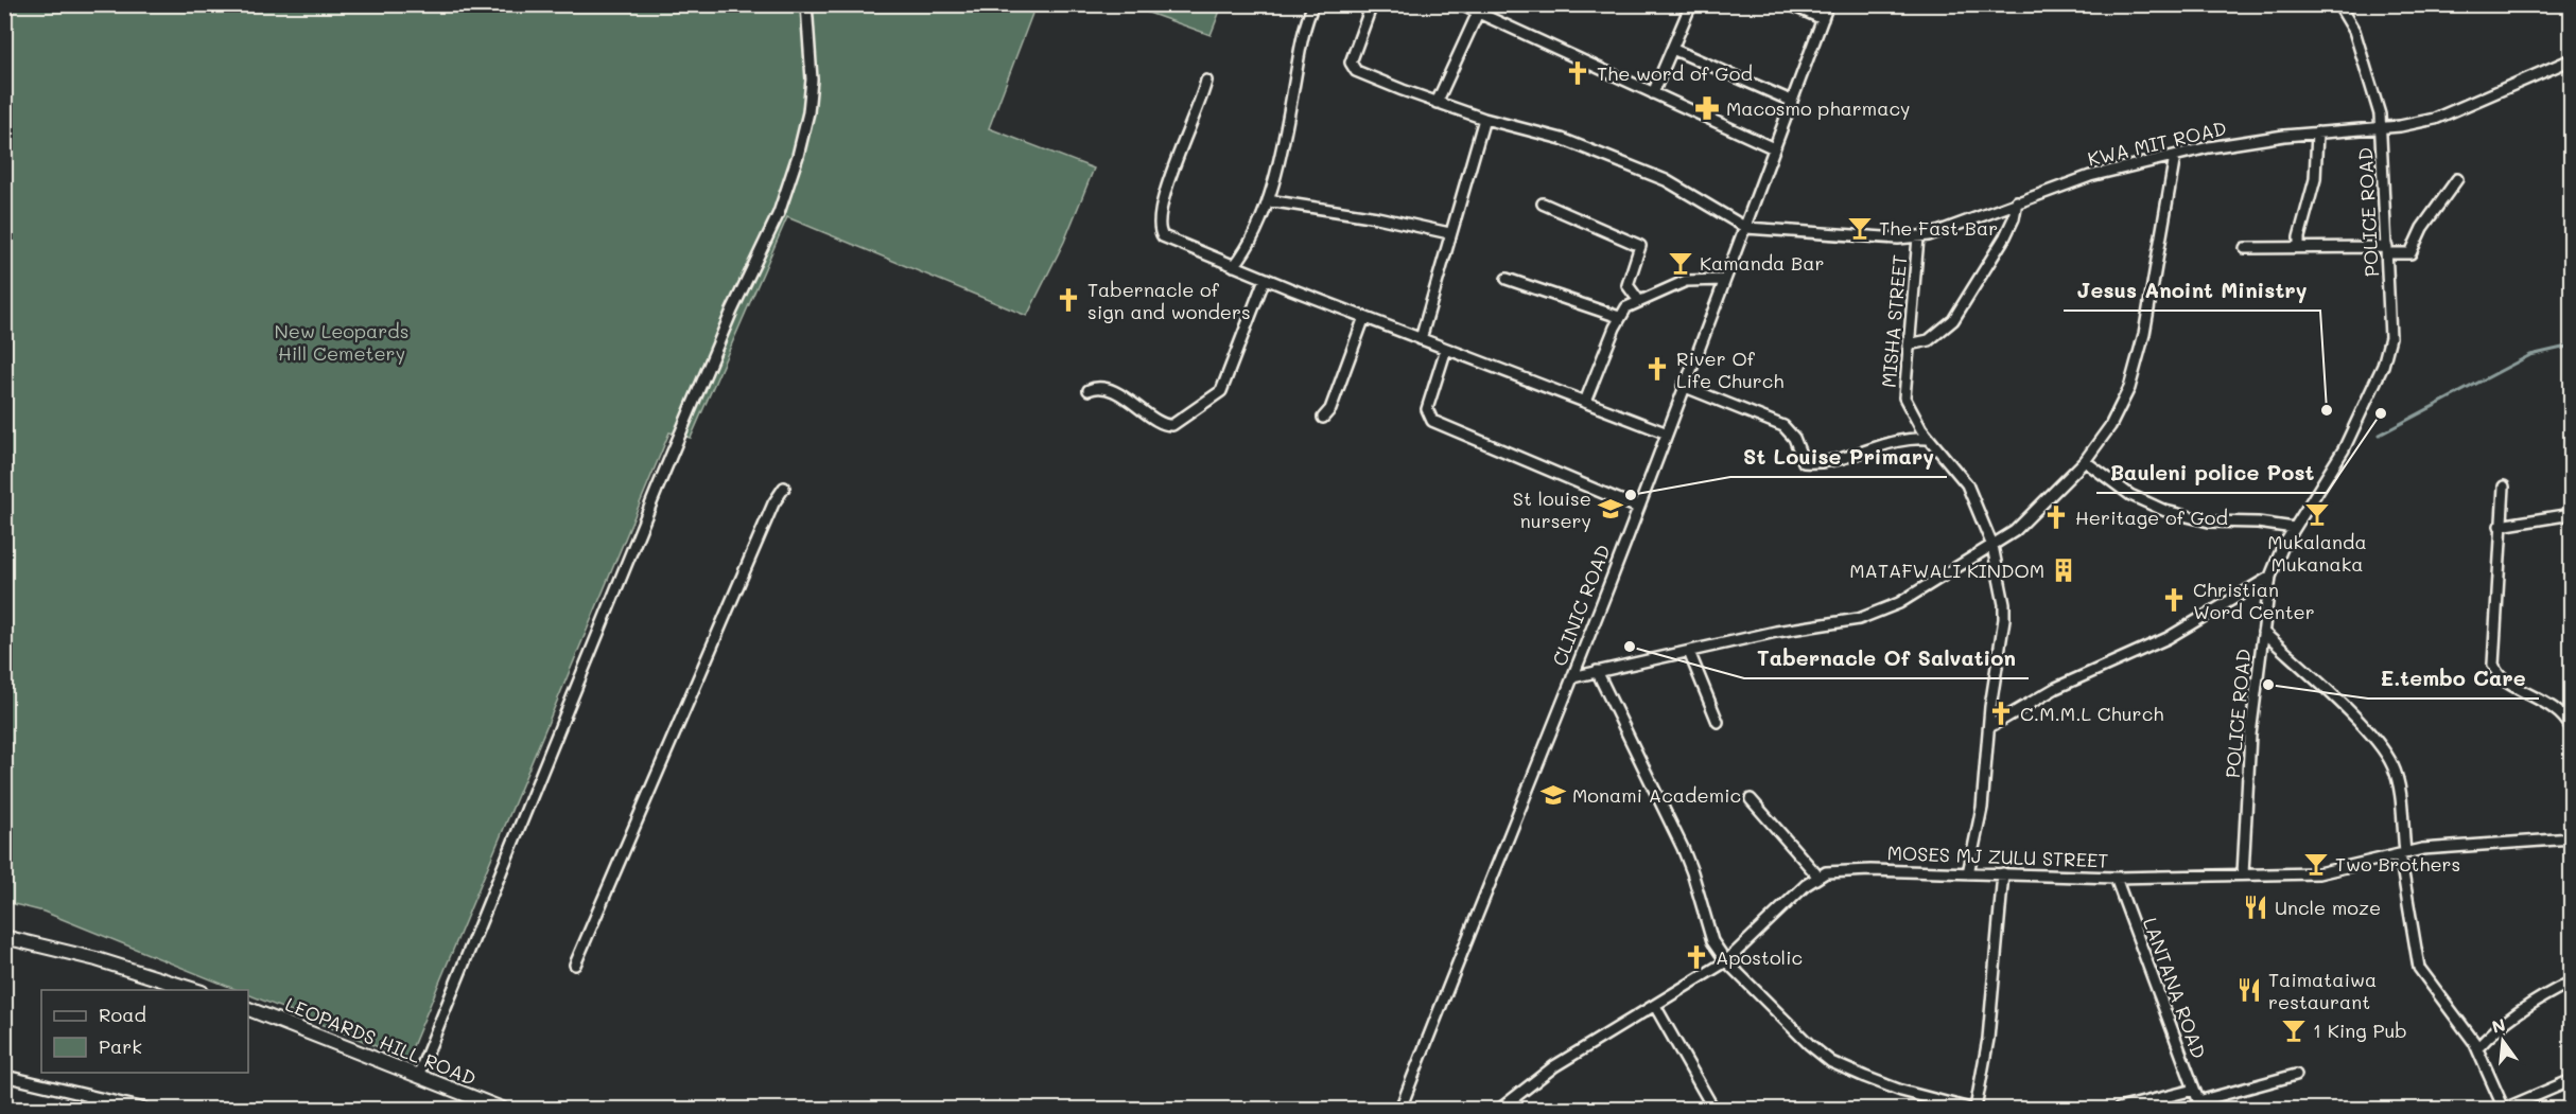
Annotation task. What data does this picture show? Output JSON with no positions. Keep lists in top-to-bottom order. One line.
{"streets":{"main road":["LEOPARDS HILL ROAD"],"street":["KWA MIT ROAD","POLICE ROAD","MISHA STREET","CLINIC ROAD","MOSES MJ ZULU STREET","LANTANA ROAD"]},"crossings":[["KWA MIT ROAD","POLICE ROAD"],["KWA MIT ROAD","MISHA STREET"],["KWA MIT ROAD","CLINIC ROAD"],["POLICE ROAD","MOSES MJ ZULU STREET"],["MISHA STREET","MOSES MJ ZULU STREET"],["MOSES MJ ZULU STREET","LANTANA ROAD"]],"parks":["New Leopards Hill Cemetery"],"places":{"church":["The word of God","Tabernacle of sign and wonders","River Of Life Church","Heritage of God","Christian Word Center","C.M.M.L Church","Apostolic"],"pharmacy":["Macosmo pharmacy"],"bar":["The Fast Bar","Kamanda Bar","Mukalanda Mukanaka","Two Brothers","1 King Pub"],"other":["Jesus Anoint Ministry","Bauleni police Post","St Louise Primary","Tabernacle Of Salvation","E.tembo Care"],"school or university":["St louise nursery","Monami Academic"],"building":["MATAFWALI KINDOM"],"restaurant":["Uncle moze","Taimataiwa restaurant"]},"legend":["Road","Park"],"north":"top"}
